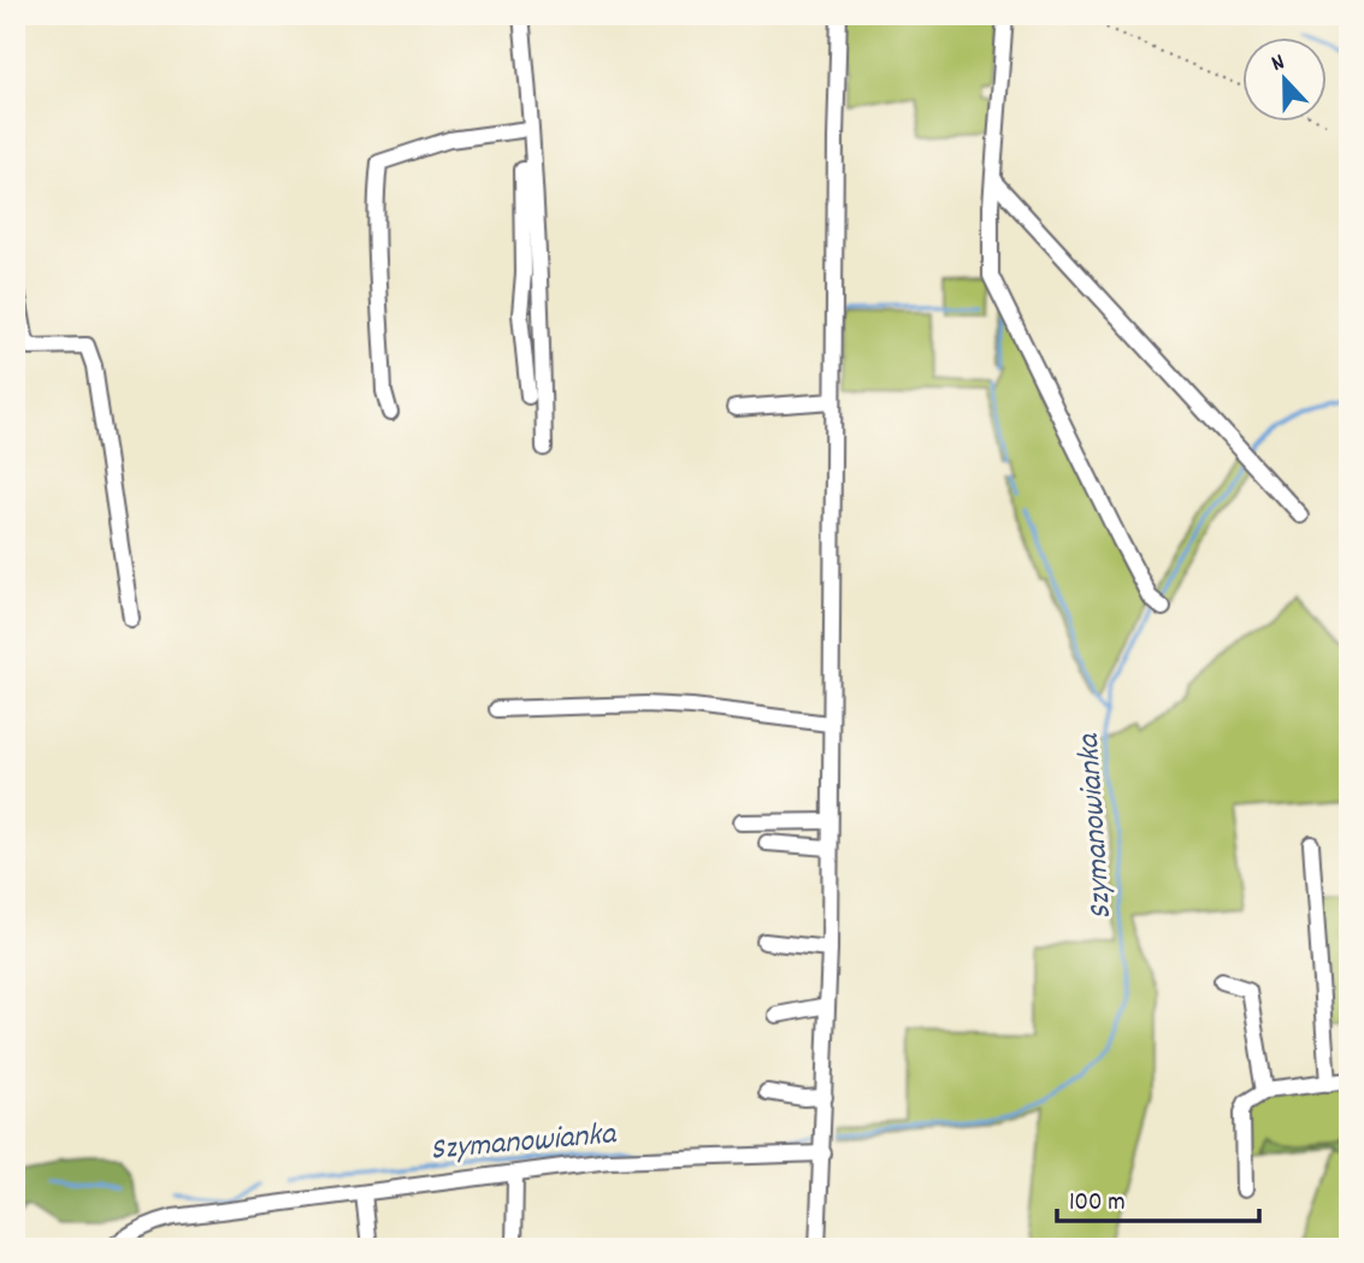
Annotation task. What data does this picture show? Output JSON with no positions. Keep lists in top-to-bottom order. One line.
{"water":["Szymanowianka"],"scale_bar":"100 m","north":"top"}
